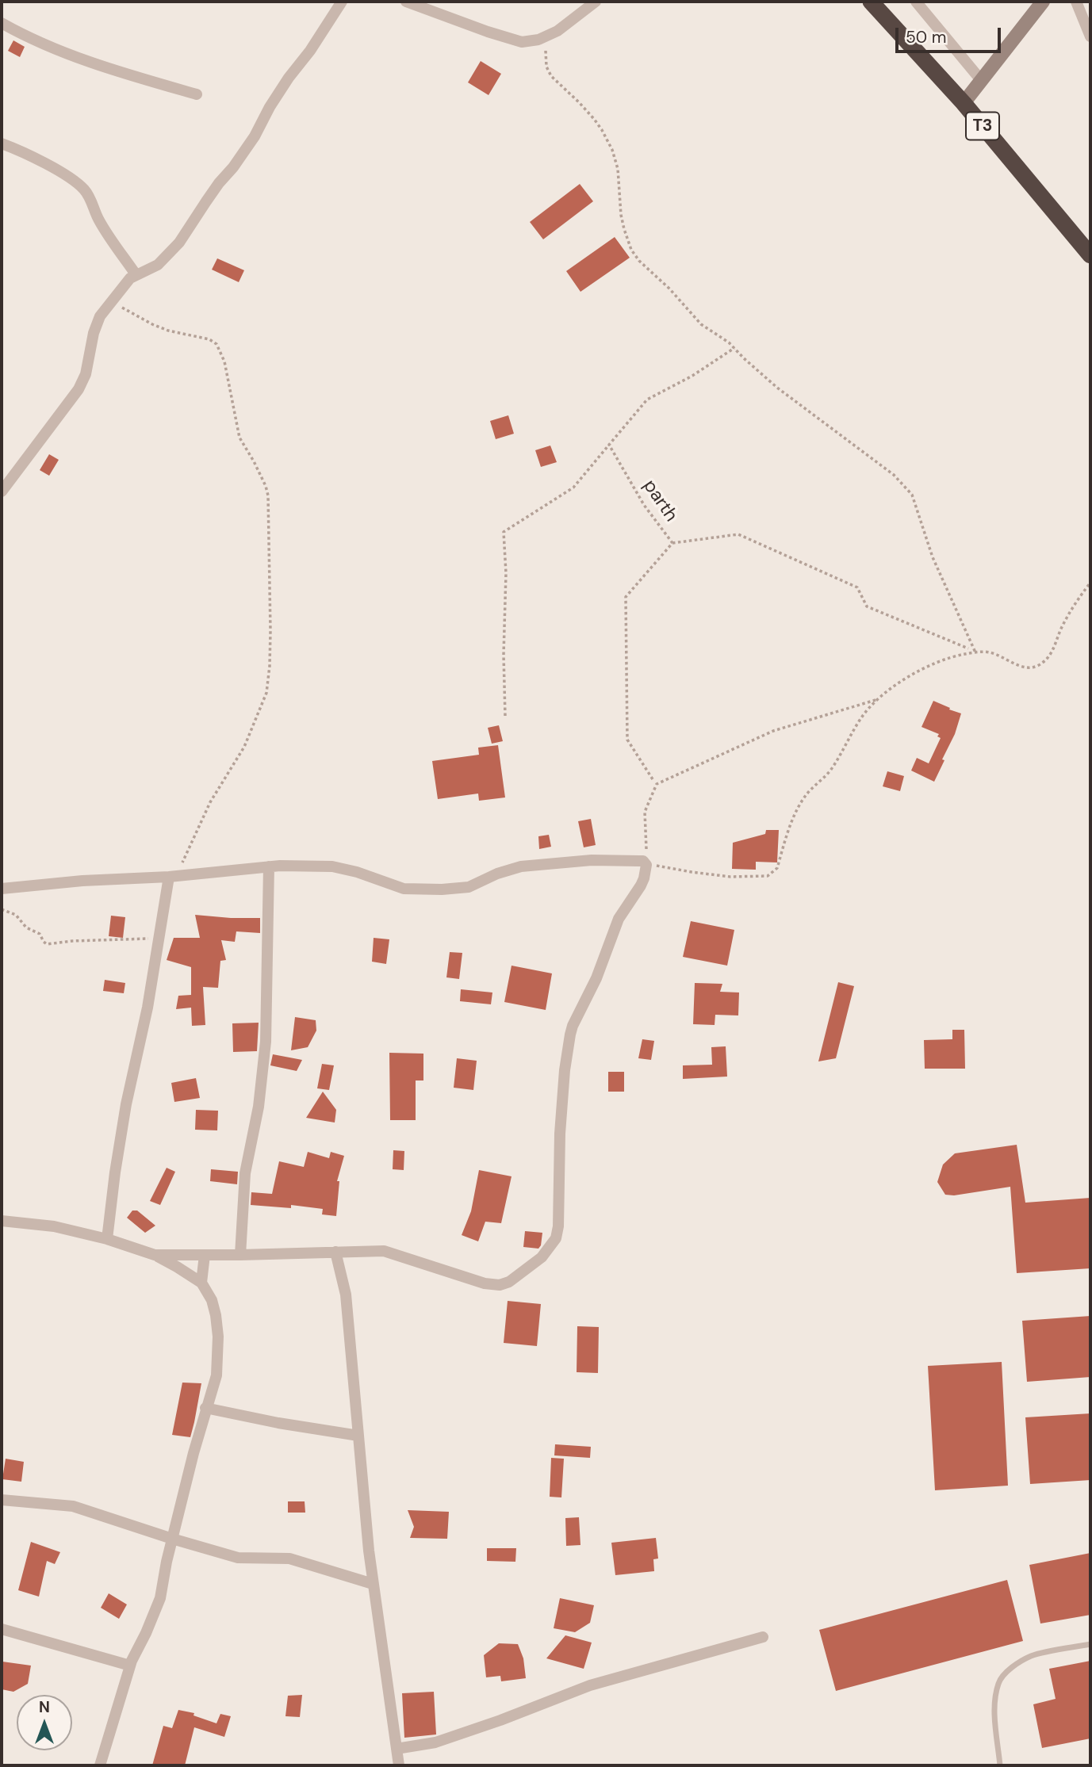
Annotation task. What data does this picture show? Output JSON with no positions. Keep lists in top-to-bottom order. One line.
{"streets":{"highway":["T3"],"path":["parth"]},"scale_bar":"50 m","north":"top"}
